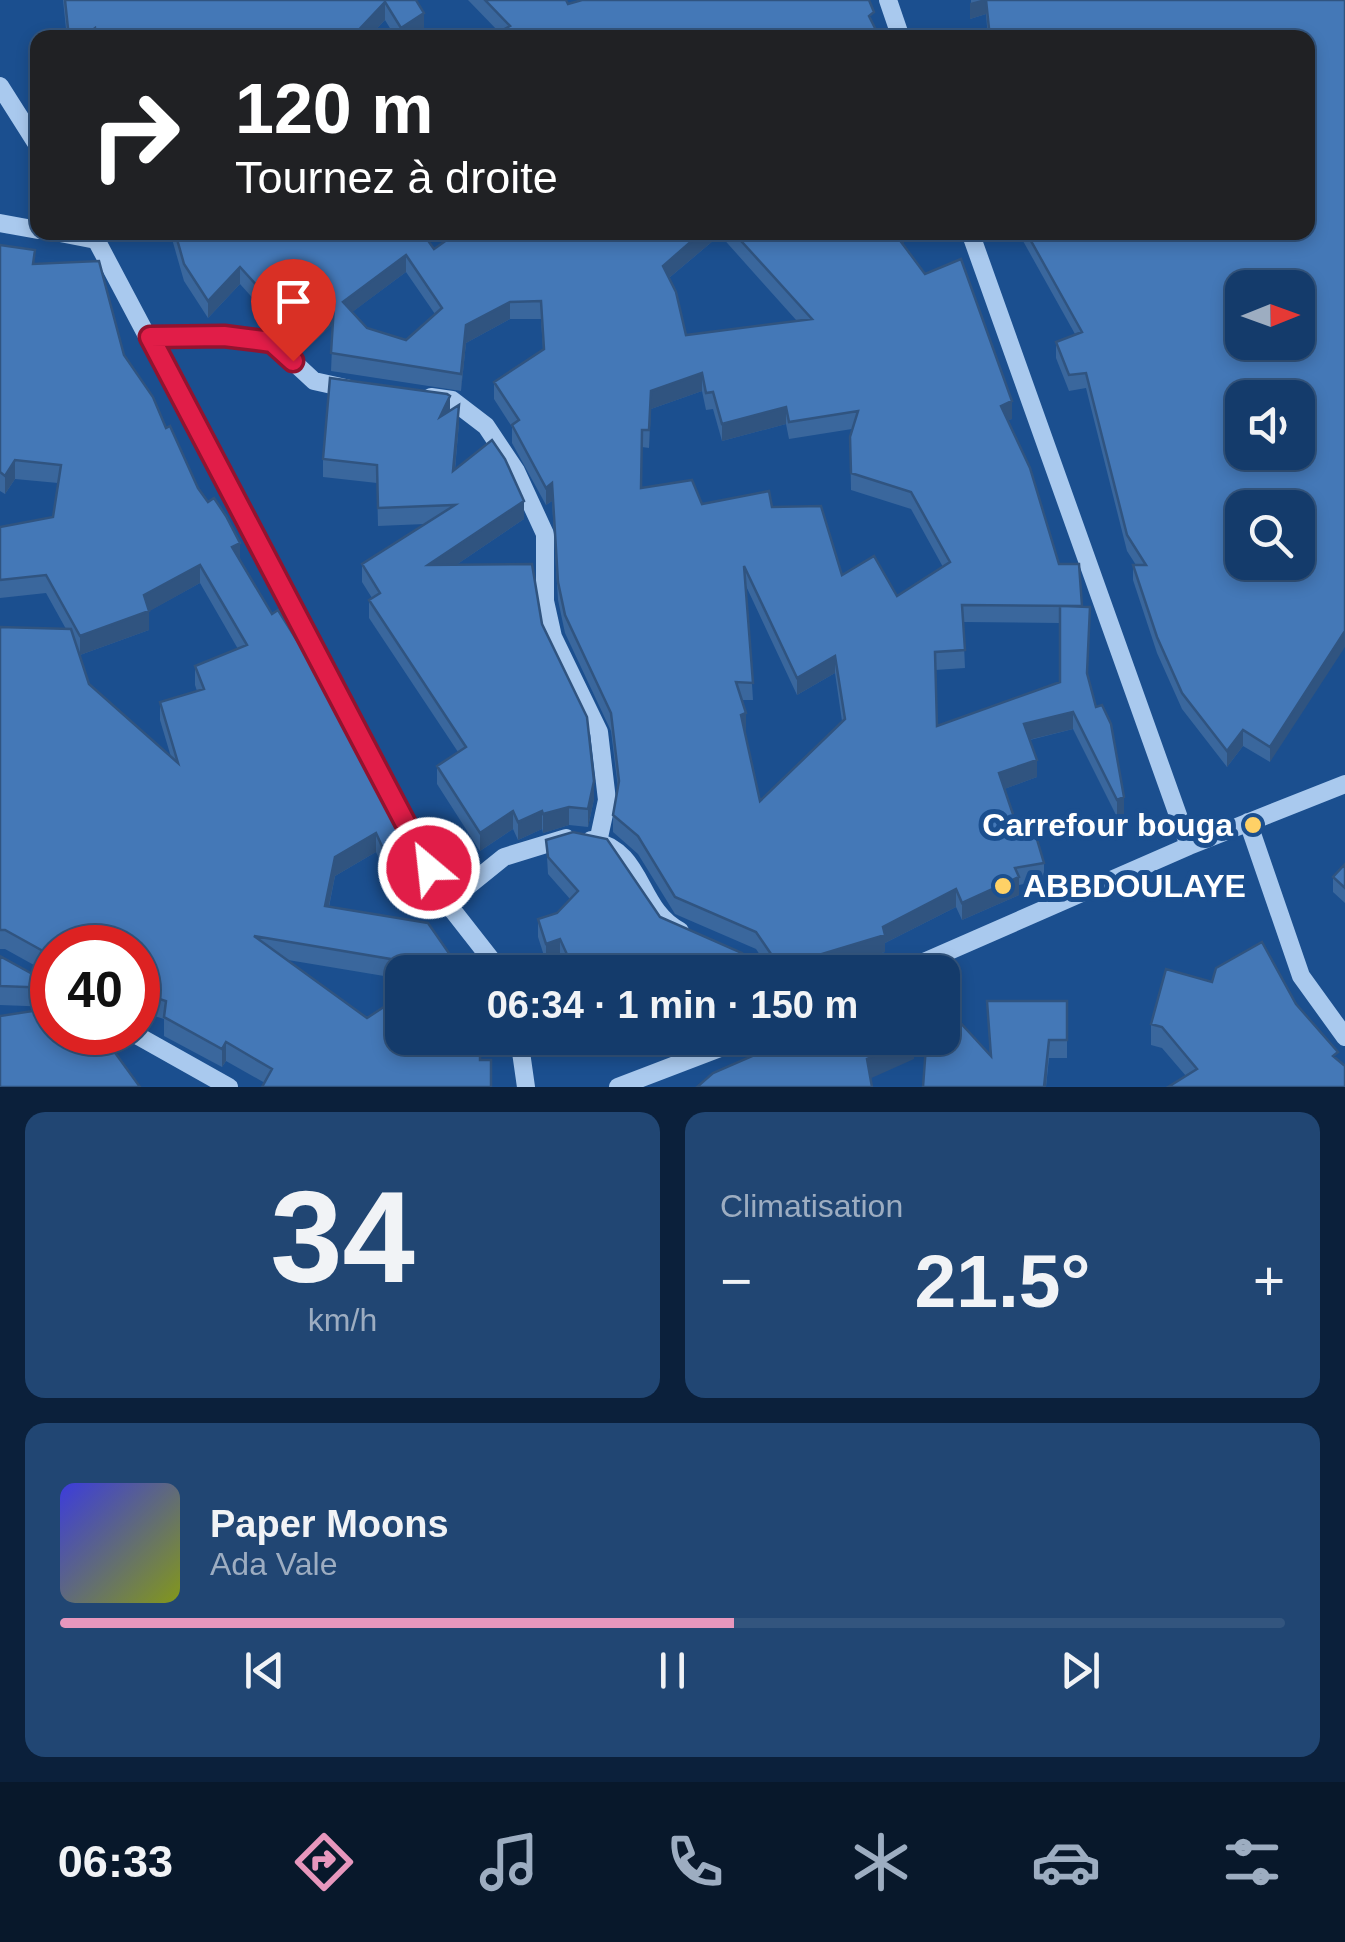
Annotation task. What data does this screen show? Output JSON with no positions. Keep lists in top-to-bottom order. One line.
{"places":["Carrefour bouga","ABBDOULAYE"],"north":"right","page":{"turn":["120 m","Tournez à droite"],"limit":"40","trip":"06:34 · 1 min · 150 m","tile":[["34","km/h"],"Climatisation"],"heat":["−","21.5°","+"],"song":["Paper Moons","Ada Vale"],"tabs":"06:33"}}
